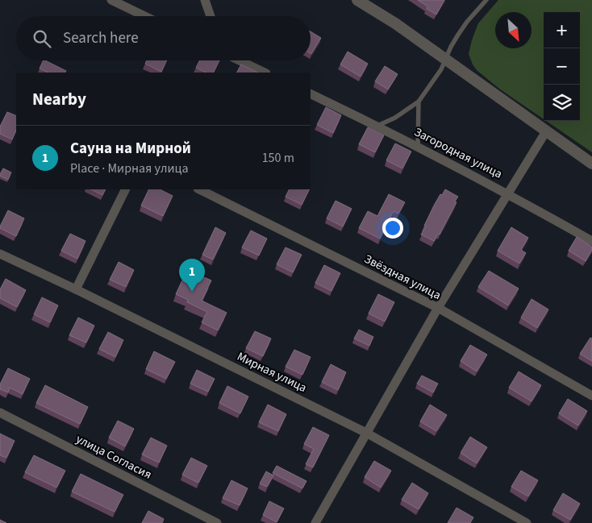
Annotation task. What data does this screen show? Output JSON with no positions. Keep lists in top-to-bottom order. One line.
{"streets":{"street":["Загородная улица","Звёздная улица","Мирная улица","улица Согласия"]},"north":"bottom right","page":{"map_buttons":["+","−"],"search":"Search here","heading":"Nearby","list":[{"mark":"1","name":"Сауна на Мирной","note":"Place · Мирная улица","value":"150 m"}],"pins":"1"}}
